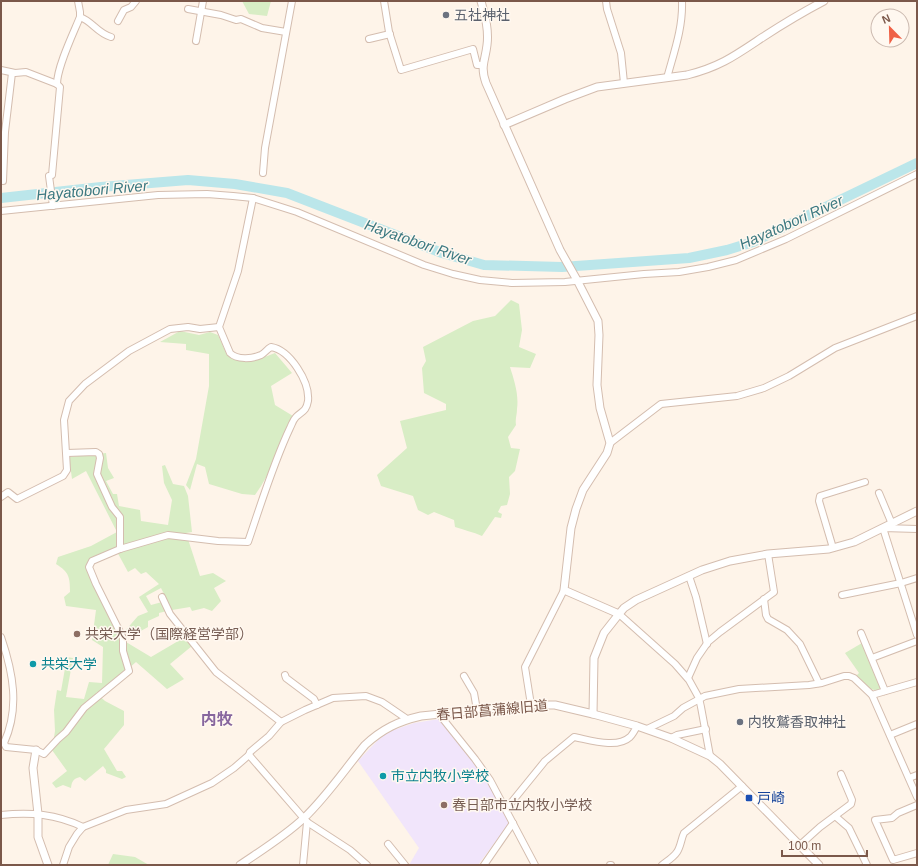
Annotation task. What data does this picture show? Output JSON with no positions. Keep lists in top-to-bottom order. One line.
{"streets":{"street":["春日部菖蒲線旧道"]},"districts":["内牧"],"water":["Hayatobori River"],"places":{"other":["五社神社","共栄大学（国際経営学部）","共栄大学","内牧鷲香取神社","市立内牧小学校","春日部市立内牧小学校"],"transit":["戸崎"]},"scale_bar":"100 m","north":"top left"}
